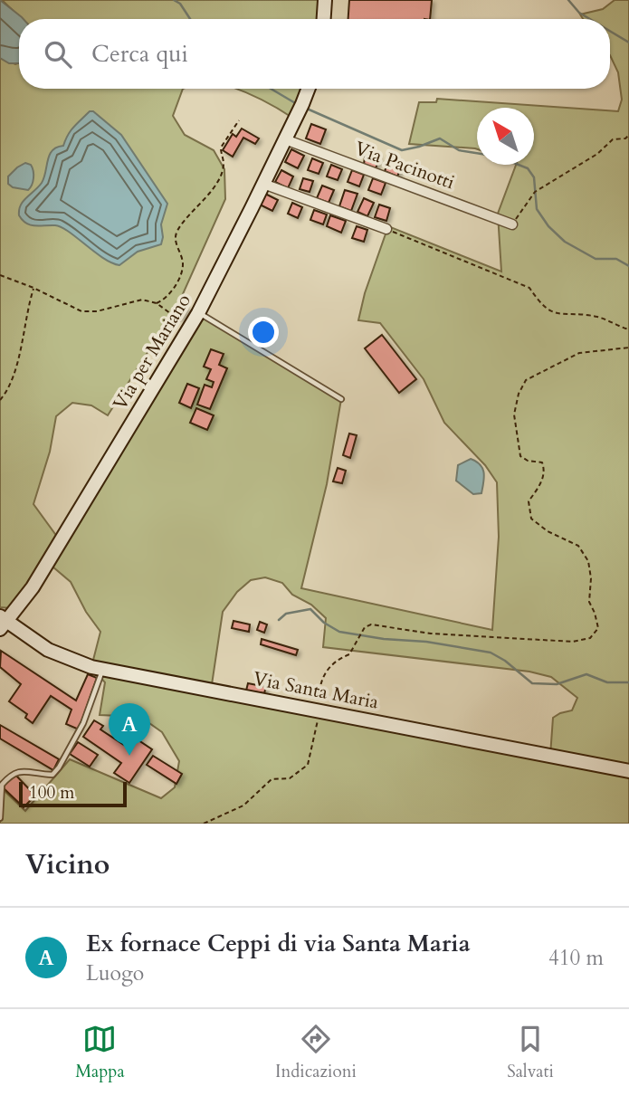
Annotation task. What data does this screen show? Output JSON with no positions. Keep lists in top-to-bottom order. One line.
{"streets":{"street":["Via Pacinotti","Via per Mariano","Via Santa Maria"]},"crossings":[["Via Pacinotti","Via per Mariano"],["Via per Mariano","Via Santa Maria"]],"scale_bar":"100 m","north":"top left","page":{"search":"Cerca qui","pins":"A","scale":"100 m","heading":"Vicino","list":[{"mark":"A","name":"Ex fornace Ceppi di via Santa Maria","note":"Luogo","value":"410 m"}],"nav":["Mappa","Indicazioni","Salvati"]}}
